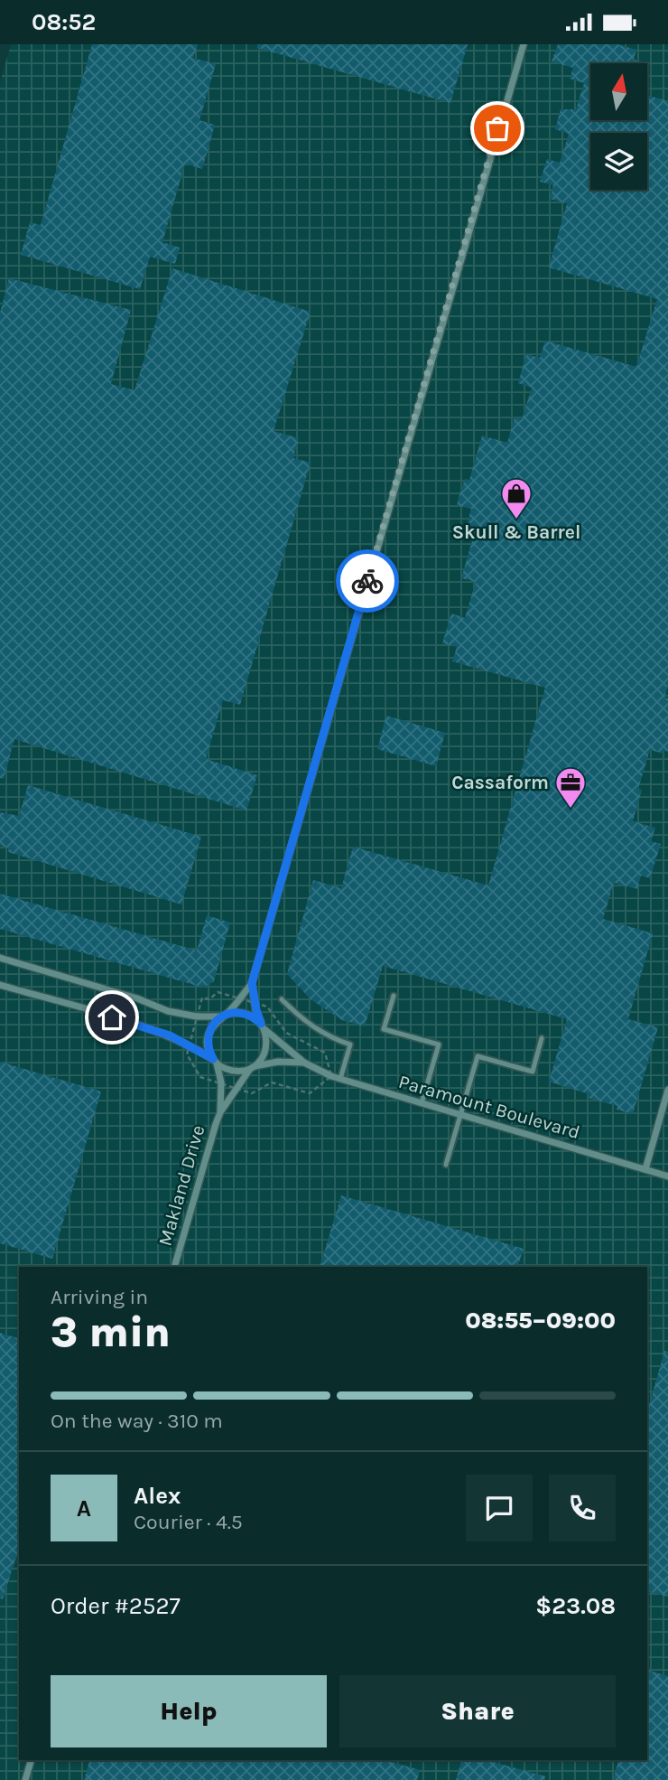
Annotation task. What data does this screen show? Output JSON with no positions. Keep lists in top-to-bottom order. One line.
{"streets":{"street":["Paramount Boulevard","Makland Drive"]},"crossings":[["Paramount Boulevard","Makland Drive"]],"places":{"shop":["Skull & Barrel"],"office":["Cassaform"]},"north":"top","page":{"status":"08:52","heading":["3 min","Arriving in","08:55–09:00"],"panel":["Alex","Courier · 4.5","Order #2527","$23.08"],"bar":"On the way · 310 m","round":"A","buttons":["Help","Share"]}}
